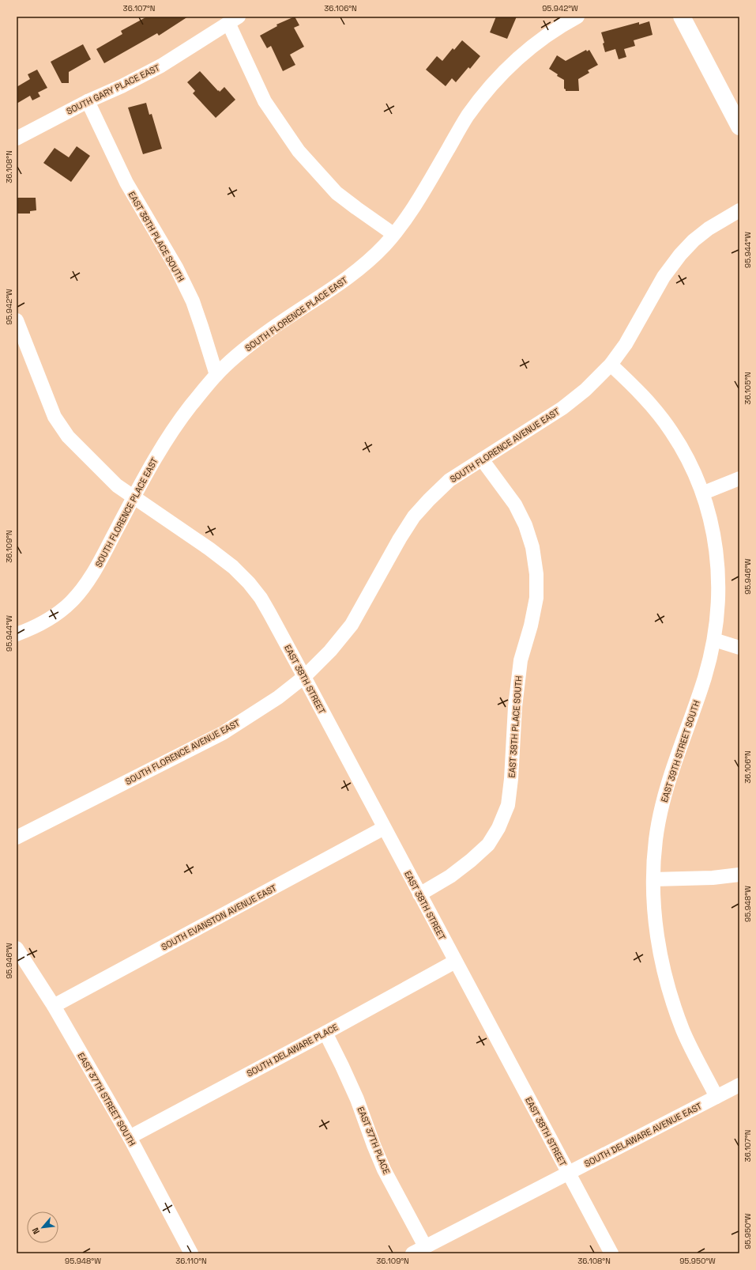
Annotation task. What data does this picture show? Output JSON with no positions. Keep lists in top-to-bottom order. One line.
{"streets":{"street":["SOUTH GARY PLACE EAST","EAST 38TH PLACE SOUTH","SOUTH FLORENCE PLACE EAST","SOUTH FLORENCE AVENUE EAST","EAST 38TH STREET","EAST 39TH STREET SOUTH","SOUTH EVANSTON AVENUE EAST","SOUTH DELAWARE PLACE","EAST 37TH STREET SOUTH","SOUTH DELAWARE AVENUE EAST","EAST 37TH PLACE"]},"crossings":[["SOUTH GARY PLACE EAST","EAST 38TH PLACE SOUTH"],["EAST 38TH PLACE SOUTH","SOUTH FLORENCE PLACE EAST"],["EAST 38TH PLACE SOUTH","SOUTH FLORENCE AVENUE EAST"],["EAST 38TH PLACE SOUTH","EAST 38TH STREET"],["SOUTH FLORENCE PLACE EAST","EAST 38TH STREET"],["SOUTH FLORENCE AVENUE EAST","EAST 38TH STREET"],["SOUTH FLORENCE AVENUE EAST","EAST 39TH STREET SOUTH"],["EAST 38TH STREET","SOUTH EVANSTON AVENUE EAST"],["EAST 38TH STREET","SOUTH DELAWARE PLACE"],["EAST 38TH STREET","SOUTH DELAWARE AVENUE EAST"],["EAST 39TH STREET SOUTH","SOUTH DELAWARE AVENUE EAST"],["SOUTH EVANSTON AVENUE EAST","EAST 37TH STREET SOUTH"],["SOUTH DELAWARE PLACE","EAST 37TH STREET SOUTH"],["SOUTH DELAWARE PLACE","EAST 37TH PLACE"],["SOUTH DELAWARE AVENUE EAST","EAST 37TH PLACE"]],"north":"bottom left","coordinates":["36.107°N","36.106°N","95.942°W","36.108°N","95.944°W","36.105°N","36.109°N","95.946°W","95.948°W","95.950°W","36.110°N"]}
